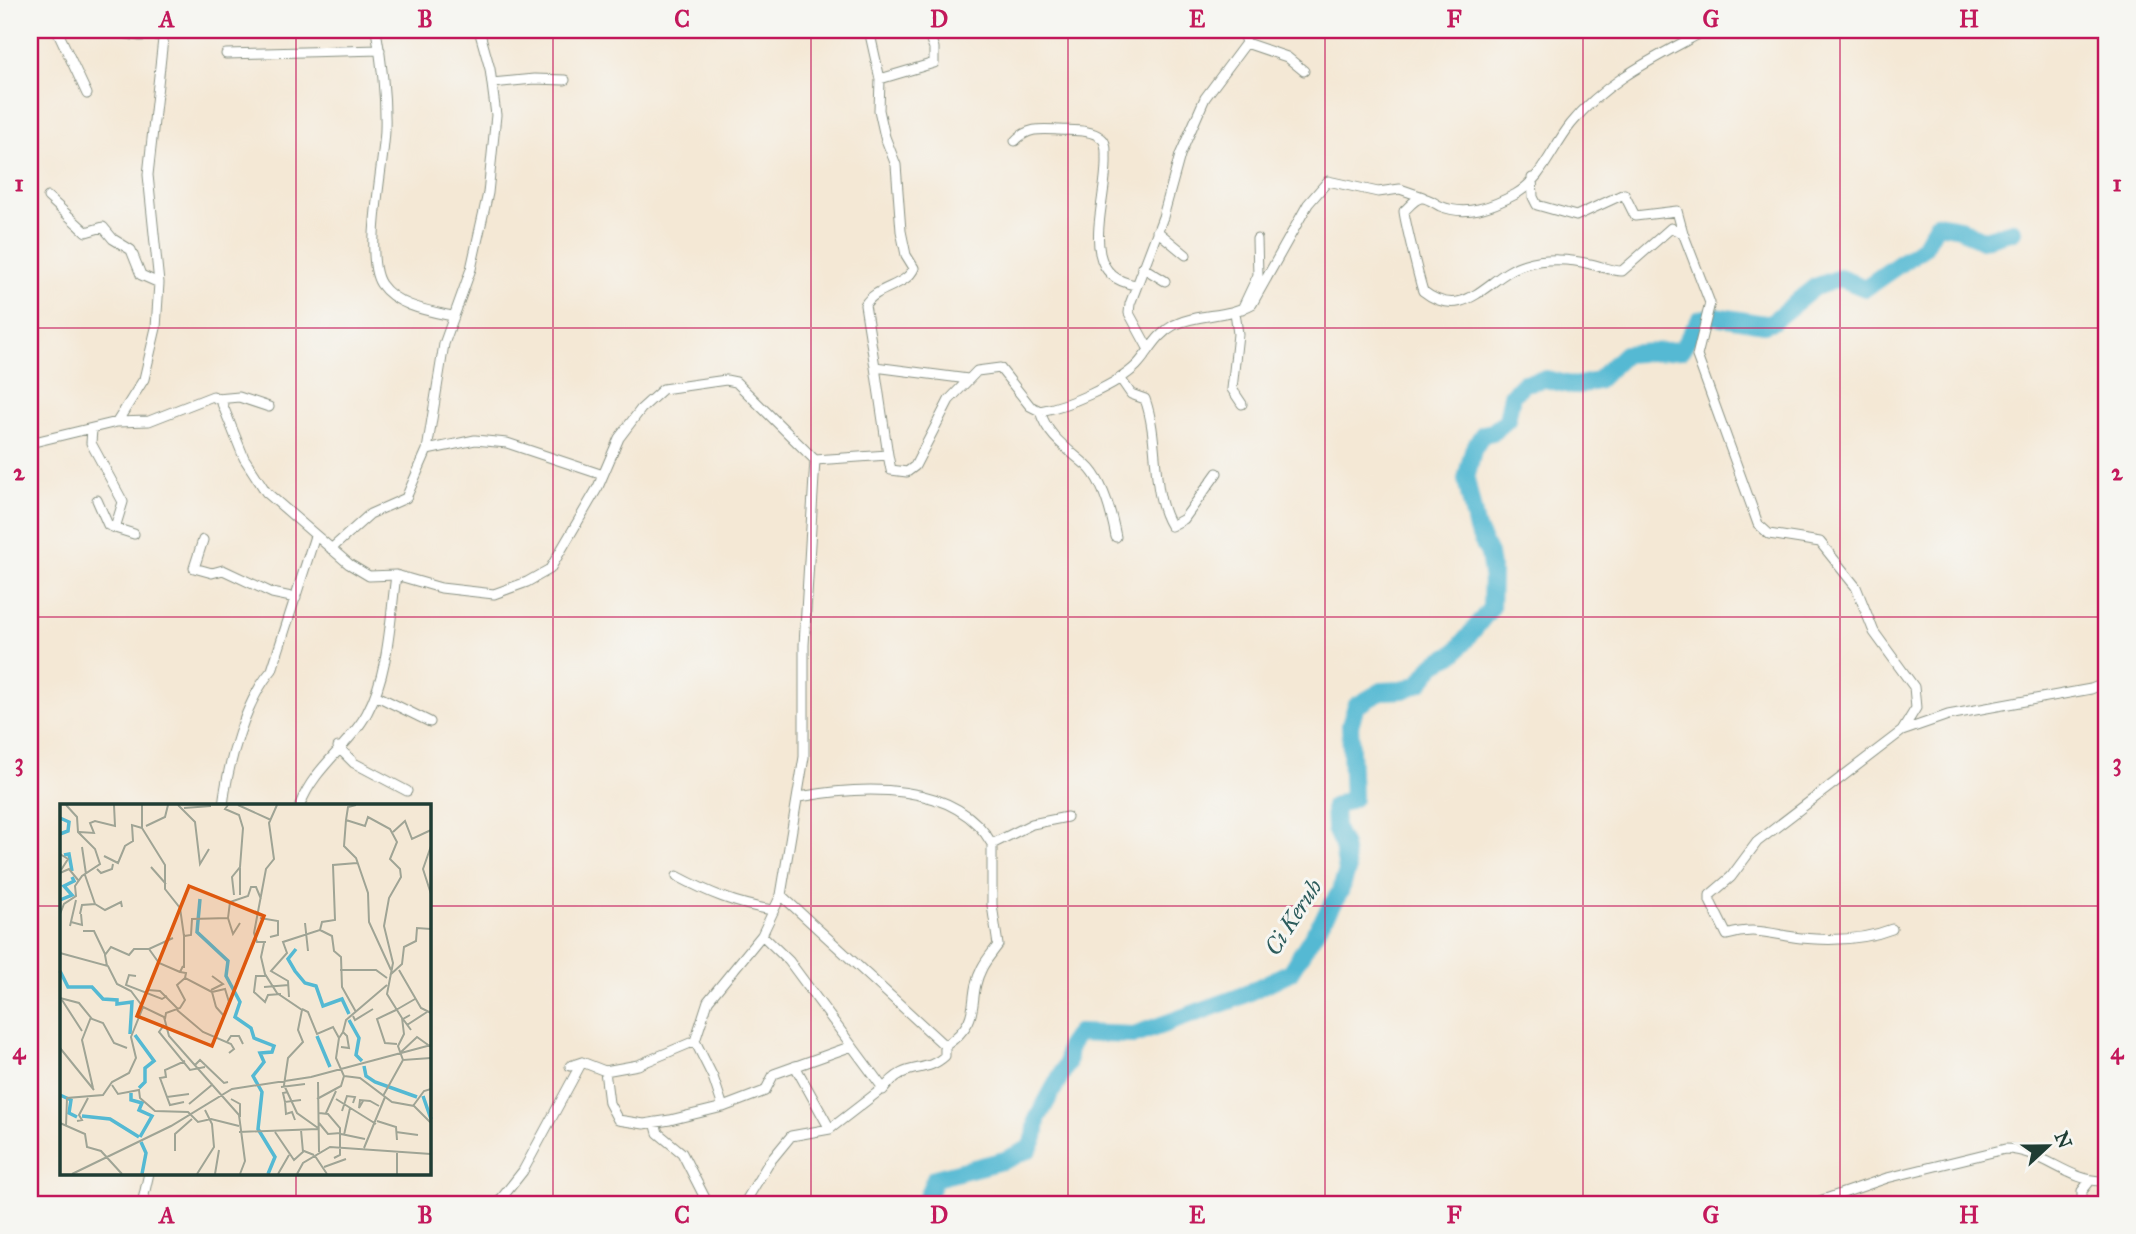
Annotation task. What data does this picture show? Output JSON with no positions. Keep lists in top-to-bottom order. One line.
{"water":["Ci Keruh"],"north":"right","grid":{"columns":["A","B","C","D","E","F","G","H"],"rows":["1","2","3","4"]}}
